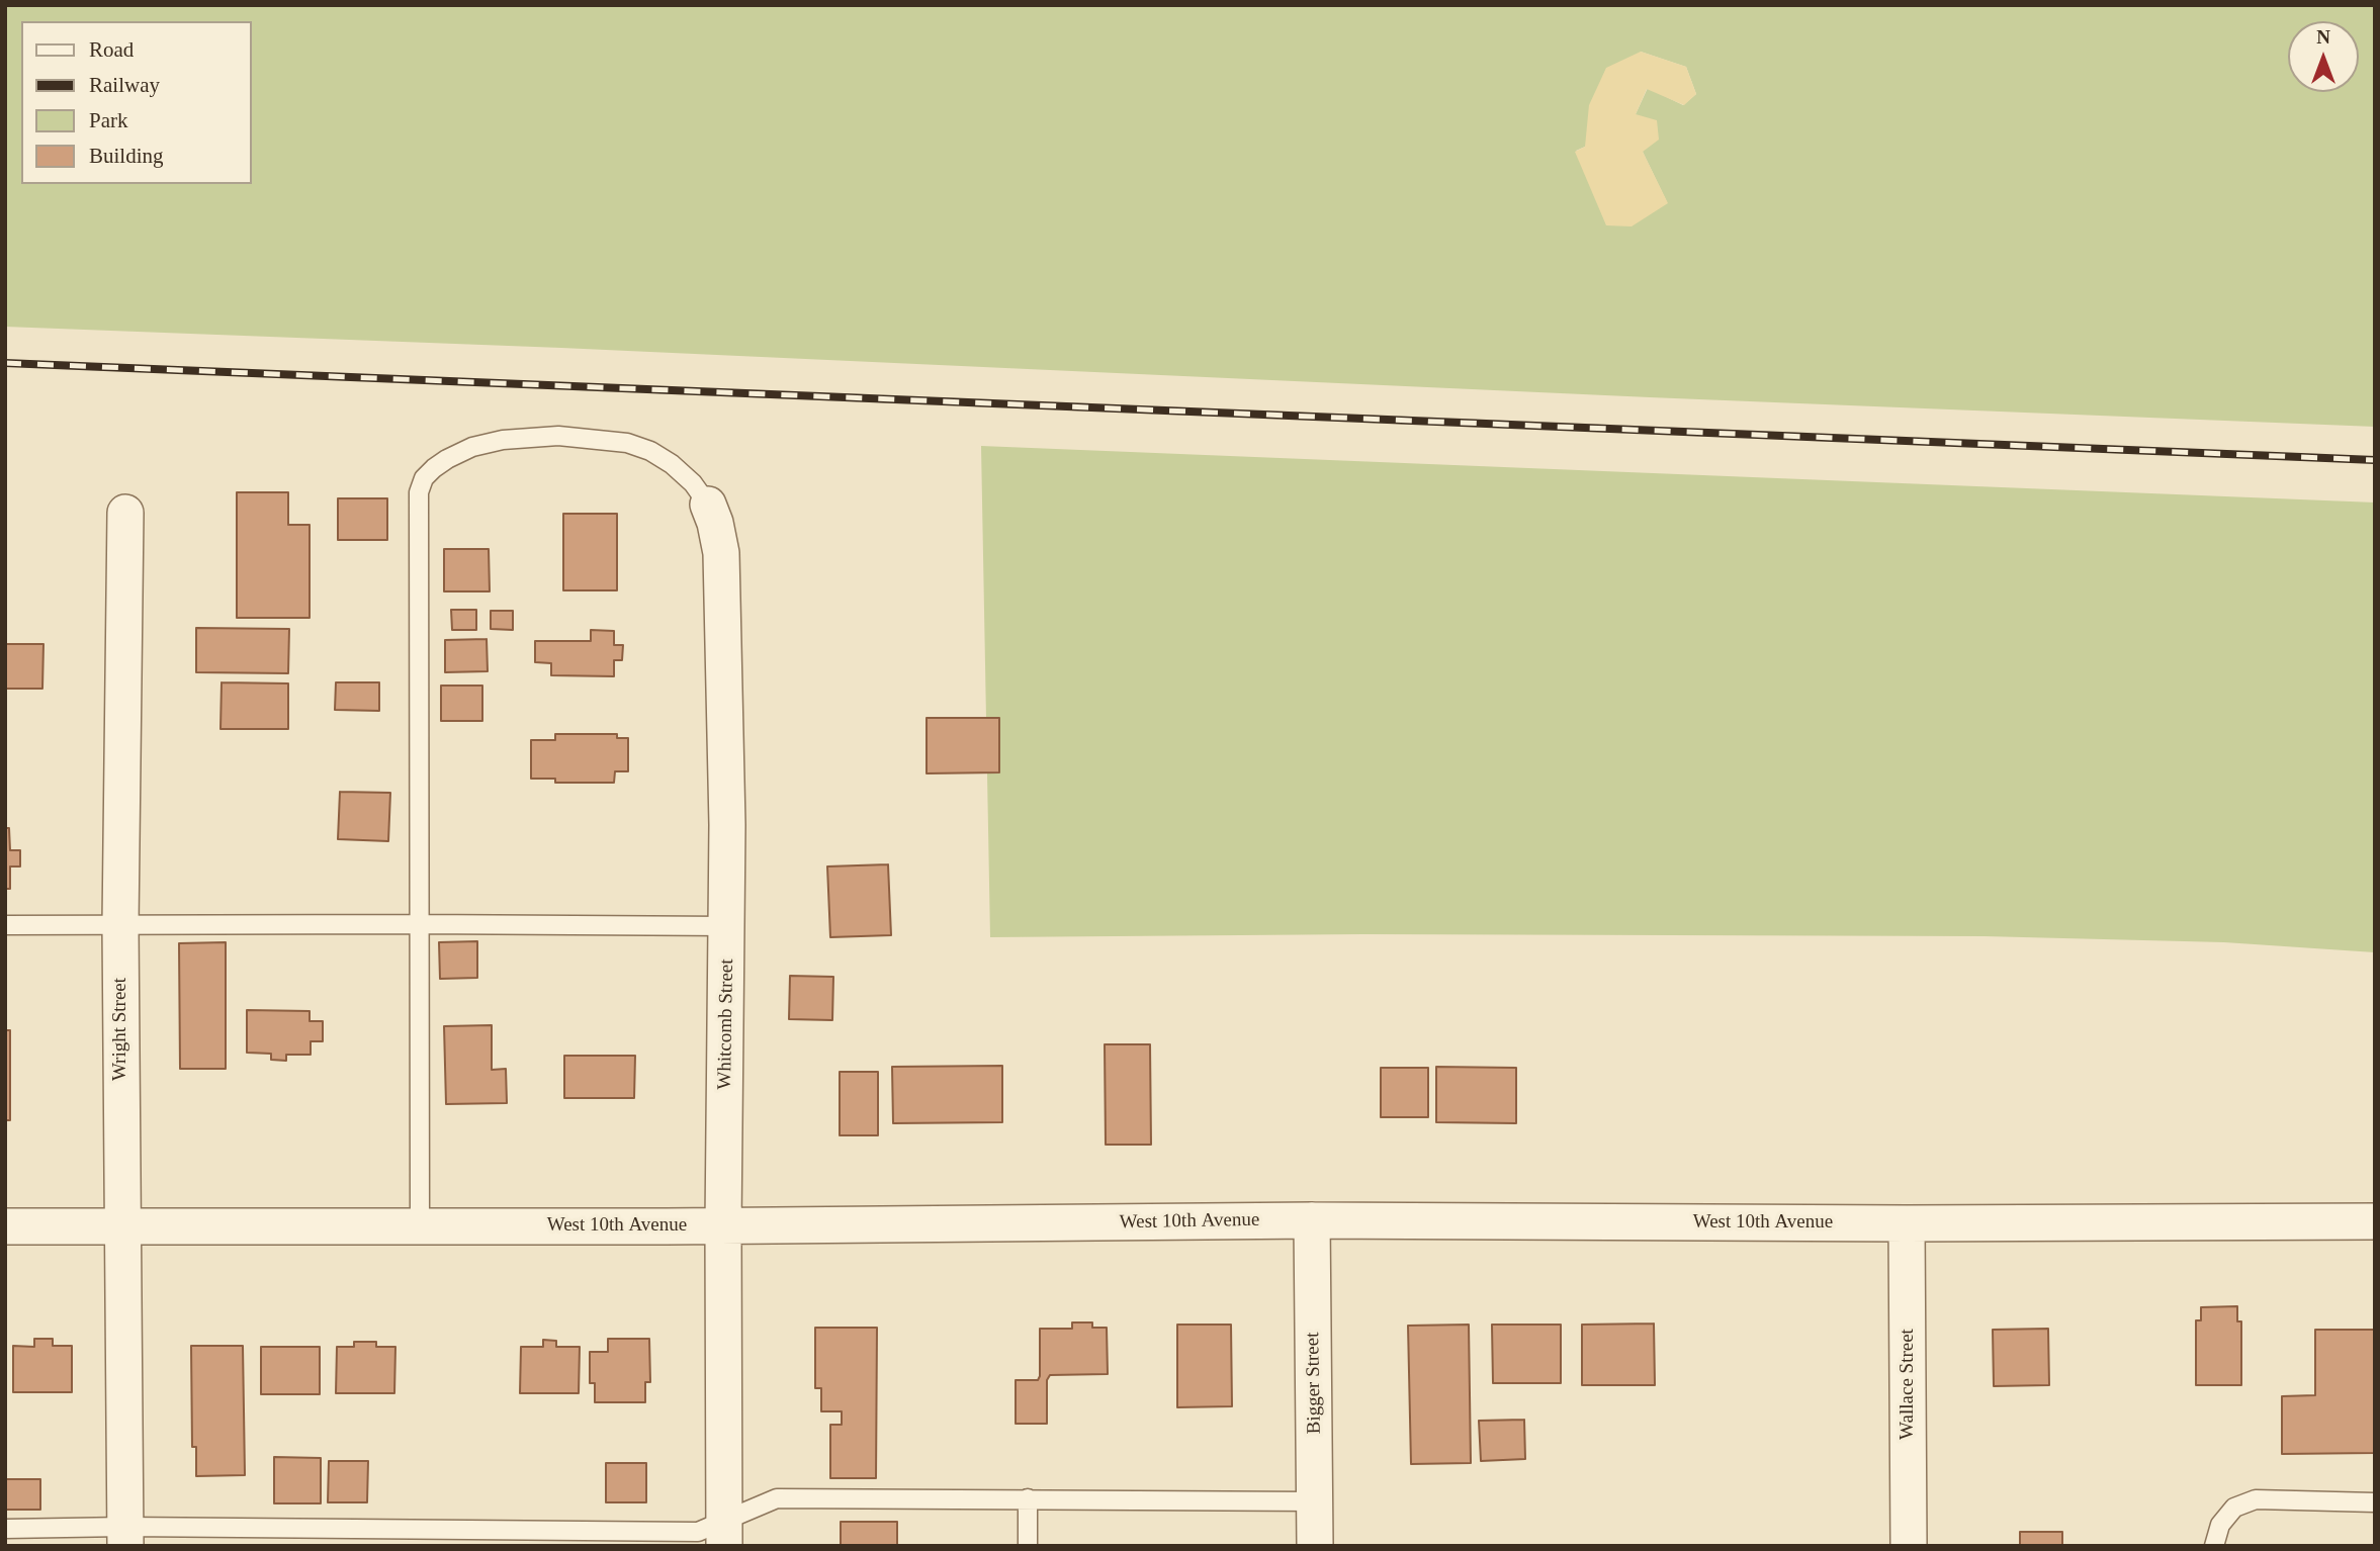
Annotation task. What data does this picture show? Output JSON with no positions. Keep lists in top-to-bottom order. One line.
{"streets":{"street":["Whitcomb Street","Wright Street","West 10th Avenue","Bigger Street","Wallace Street"]},"crossings":[["Whitcomb Street","West 10th Avenue"],["Wright Street","West 10th Avenue"],["West 10th Avenue","Bigger Street"],["West 10th Avenue","Wallace Street"]],"legend":["Road","Railway","Park","Building"],"north":"top"}
